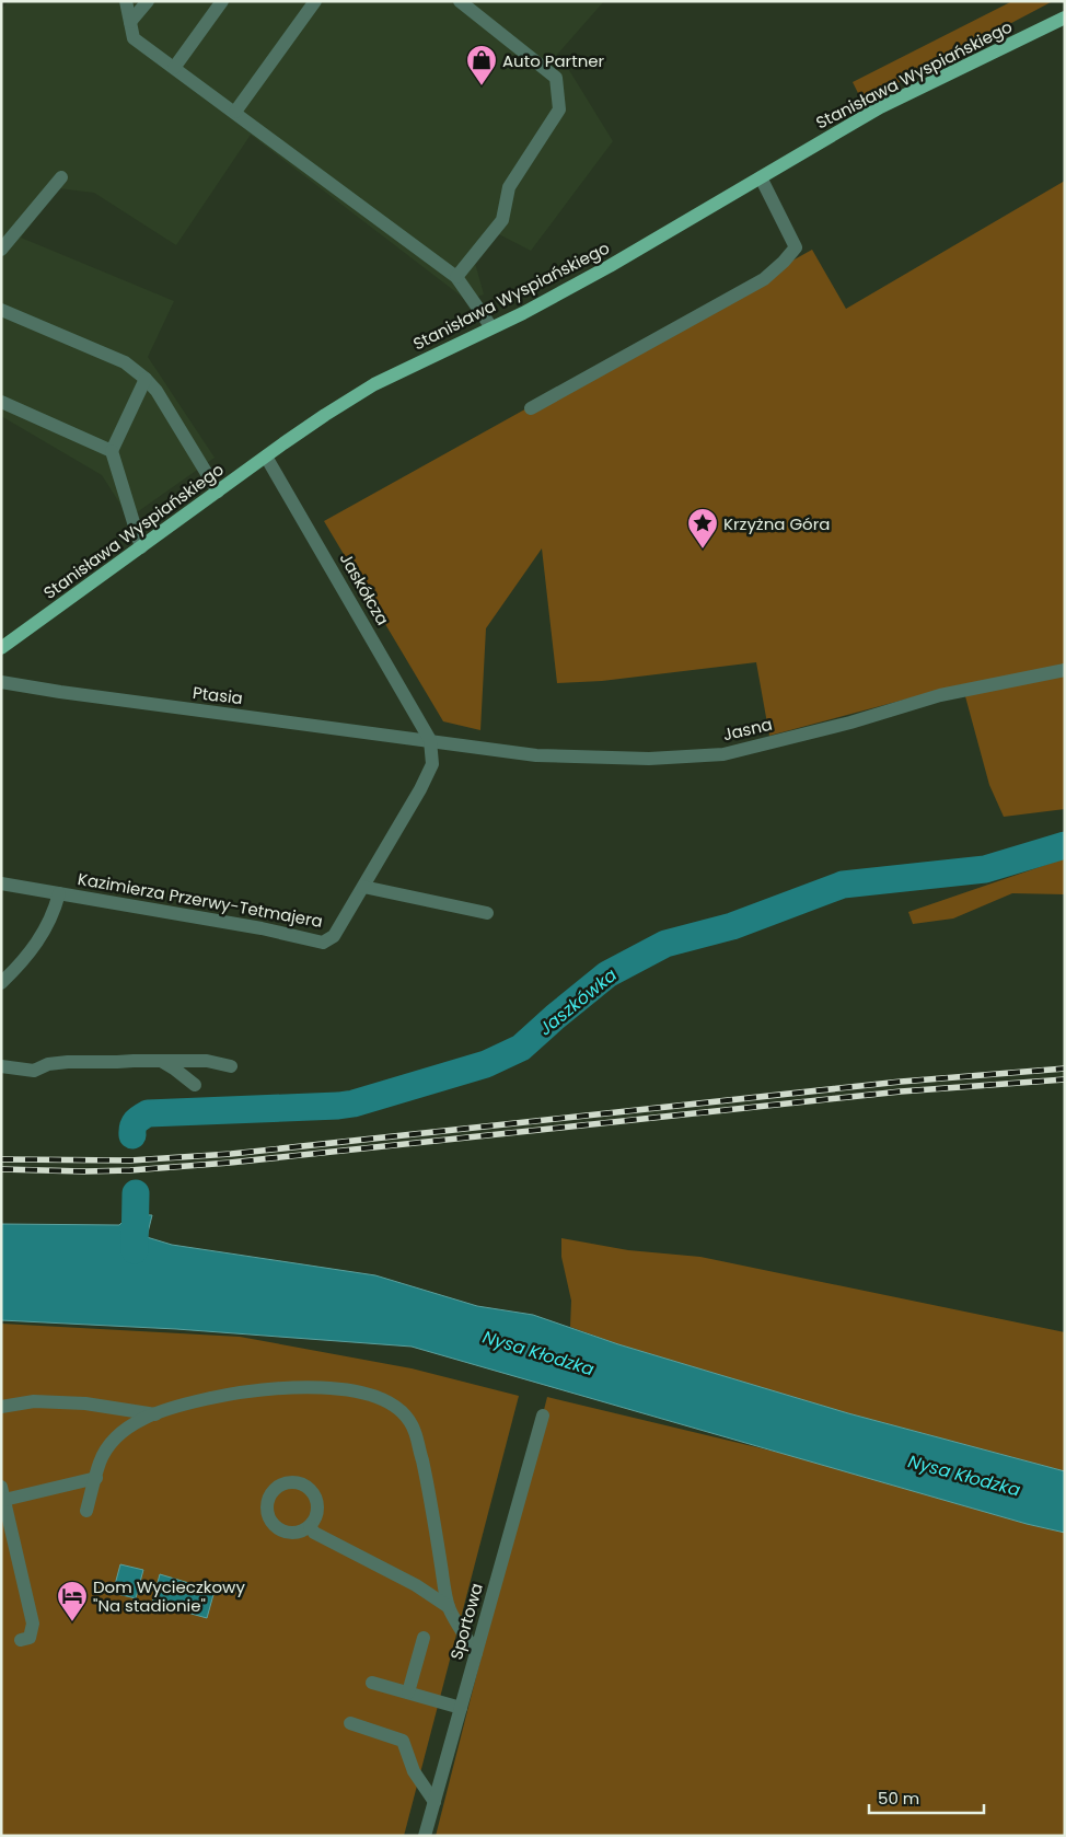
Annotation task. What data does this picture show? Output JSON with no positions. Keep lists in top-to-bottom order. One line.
{"streets":{"main road":["Stanisława Wyspiańskiego"],"street":["Jaskółcza","Ptasia","Jasna","Kazimierza Przerwy-Tetmajera","Sportowa"]},"crossings":[["Stanisława Wyspiańskiego","Jaskółcza"],["Jaskółcza","Ptasia"],["Jaskółcza","Jasna"],["Jaskółcza","Kazimierza Przerwy-Tetmajera"],["Ptasia","Jasna"],["Ptasia","Kazimierza Przerwy-Tetmajera"],["Jasna","Kazimierza Przerwy-Tetmajera"]],"water":["Jaszkówka","Nysa Kłodzka"],"places":{"shop":["Auto Partner"],"place":["Krzyżna Góra"],"hotel":["Dom Wycieczkowy \"Na stadionie\""]},"scale_bar":"50 m"}
